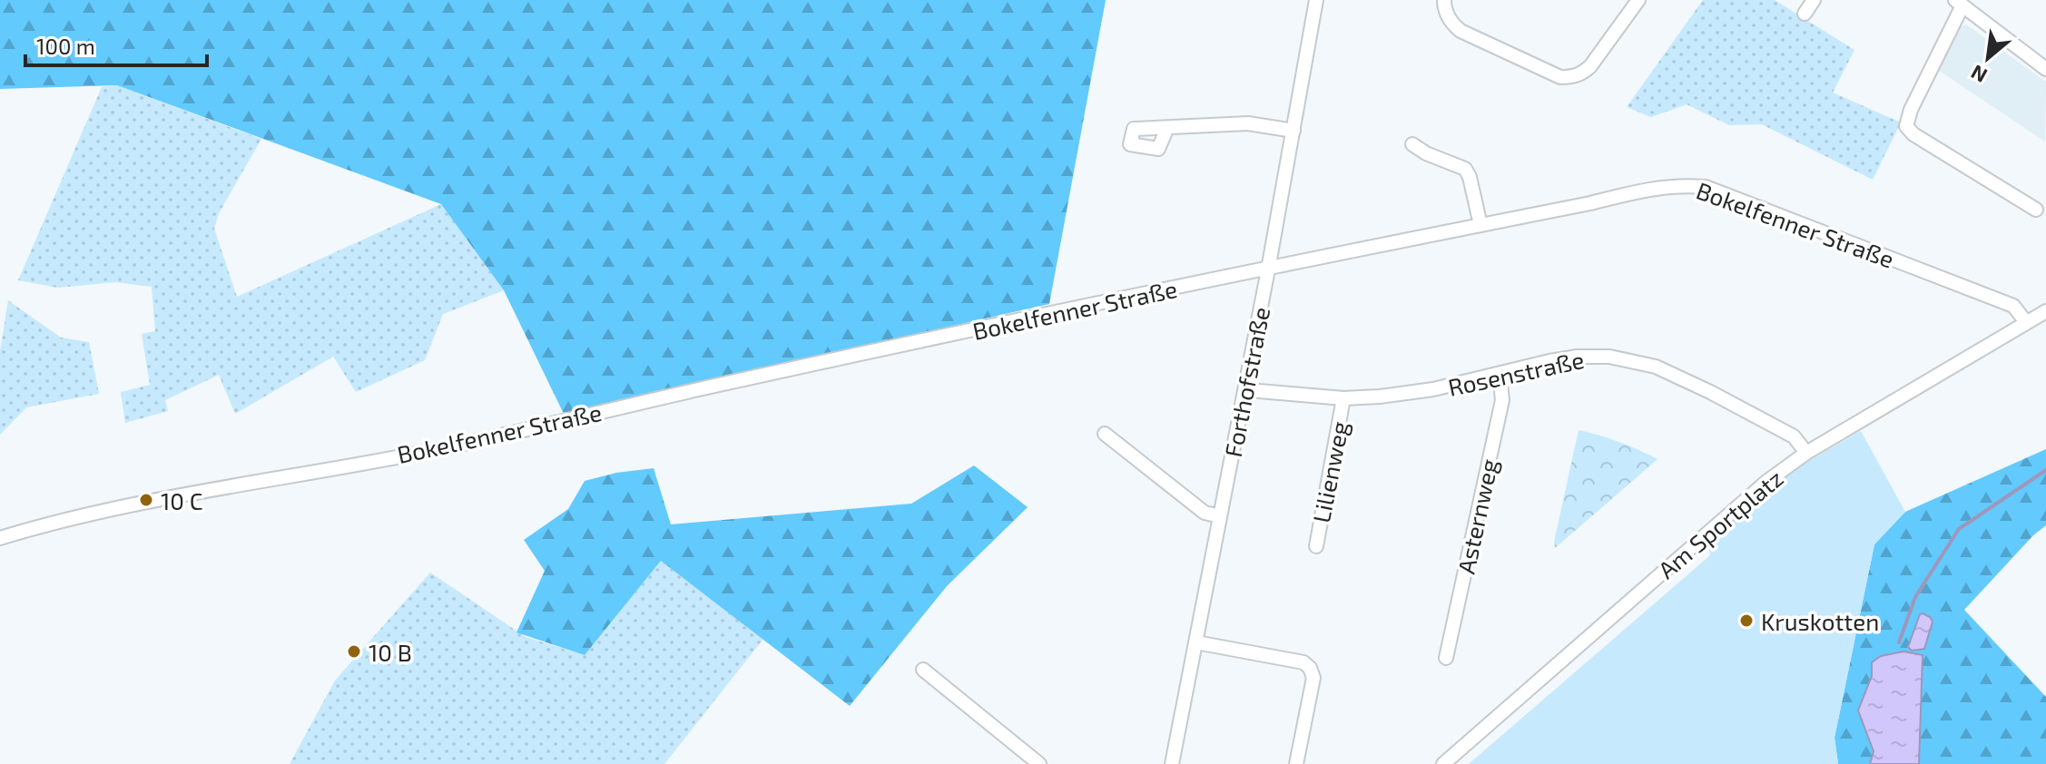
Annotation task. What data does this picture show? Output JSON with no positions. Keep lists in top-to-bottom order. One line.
{"streets":{"street":["Bokelfenner Straße","Rosenstraße","Forthofstraße","Lilienweg","Asternweg","Am Sportplatz"]},"crossings":[["Bokelfenner Straße","Forthofstraße"],["Bokelfenner Straße","Am Sportplatz"],["Rosenstraße","Forthofstraße"],["Rosenstraße","Lilienweg"],["Rosenstraße","Asternweg"],["Rosenstraße","Am Sportplatz"]],"places":["10 C","Kruskotten","10 B"],"scale_bar":"100 m","north":"bottom left"}
